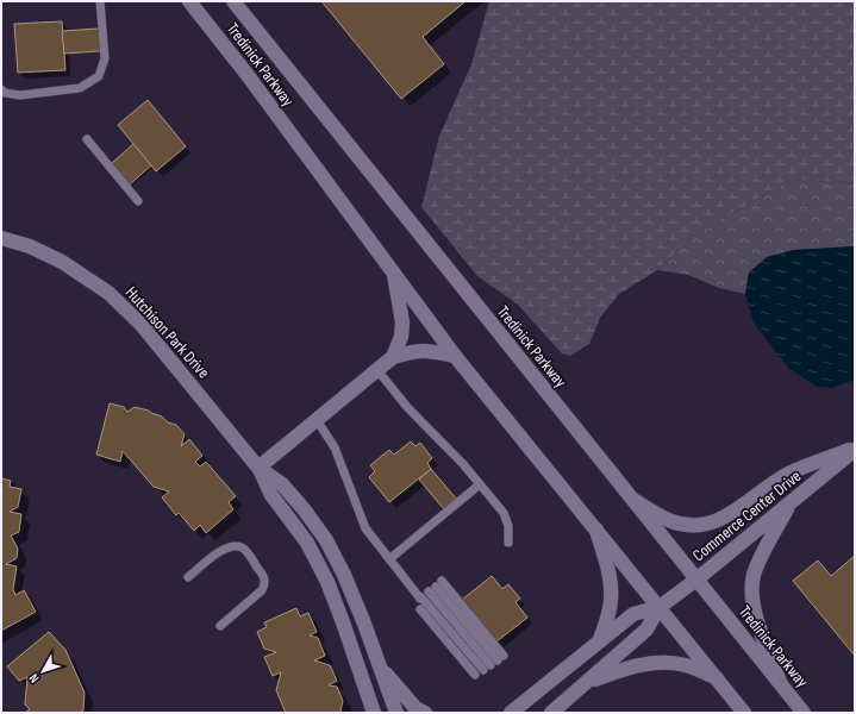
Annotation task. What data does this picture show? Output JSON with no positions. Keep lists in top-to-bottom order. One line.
{"streets":{"street":["Tredinick Parkway","Hutchison Park Drive","Commerce Center Drive"]},"crossings":[["Tredinick Parkway","Commerce Center Drive"]],"north":"bottom left"}
